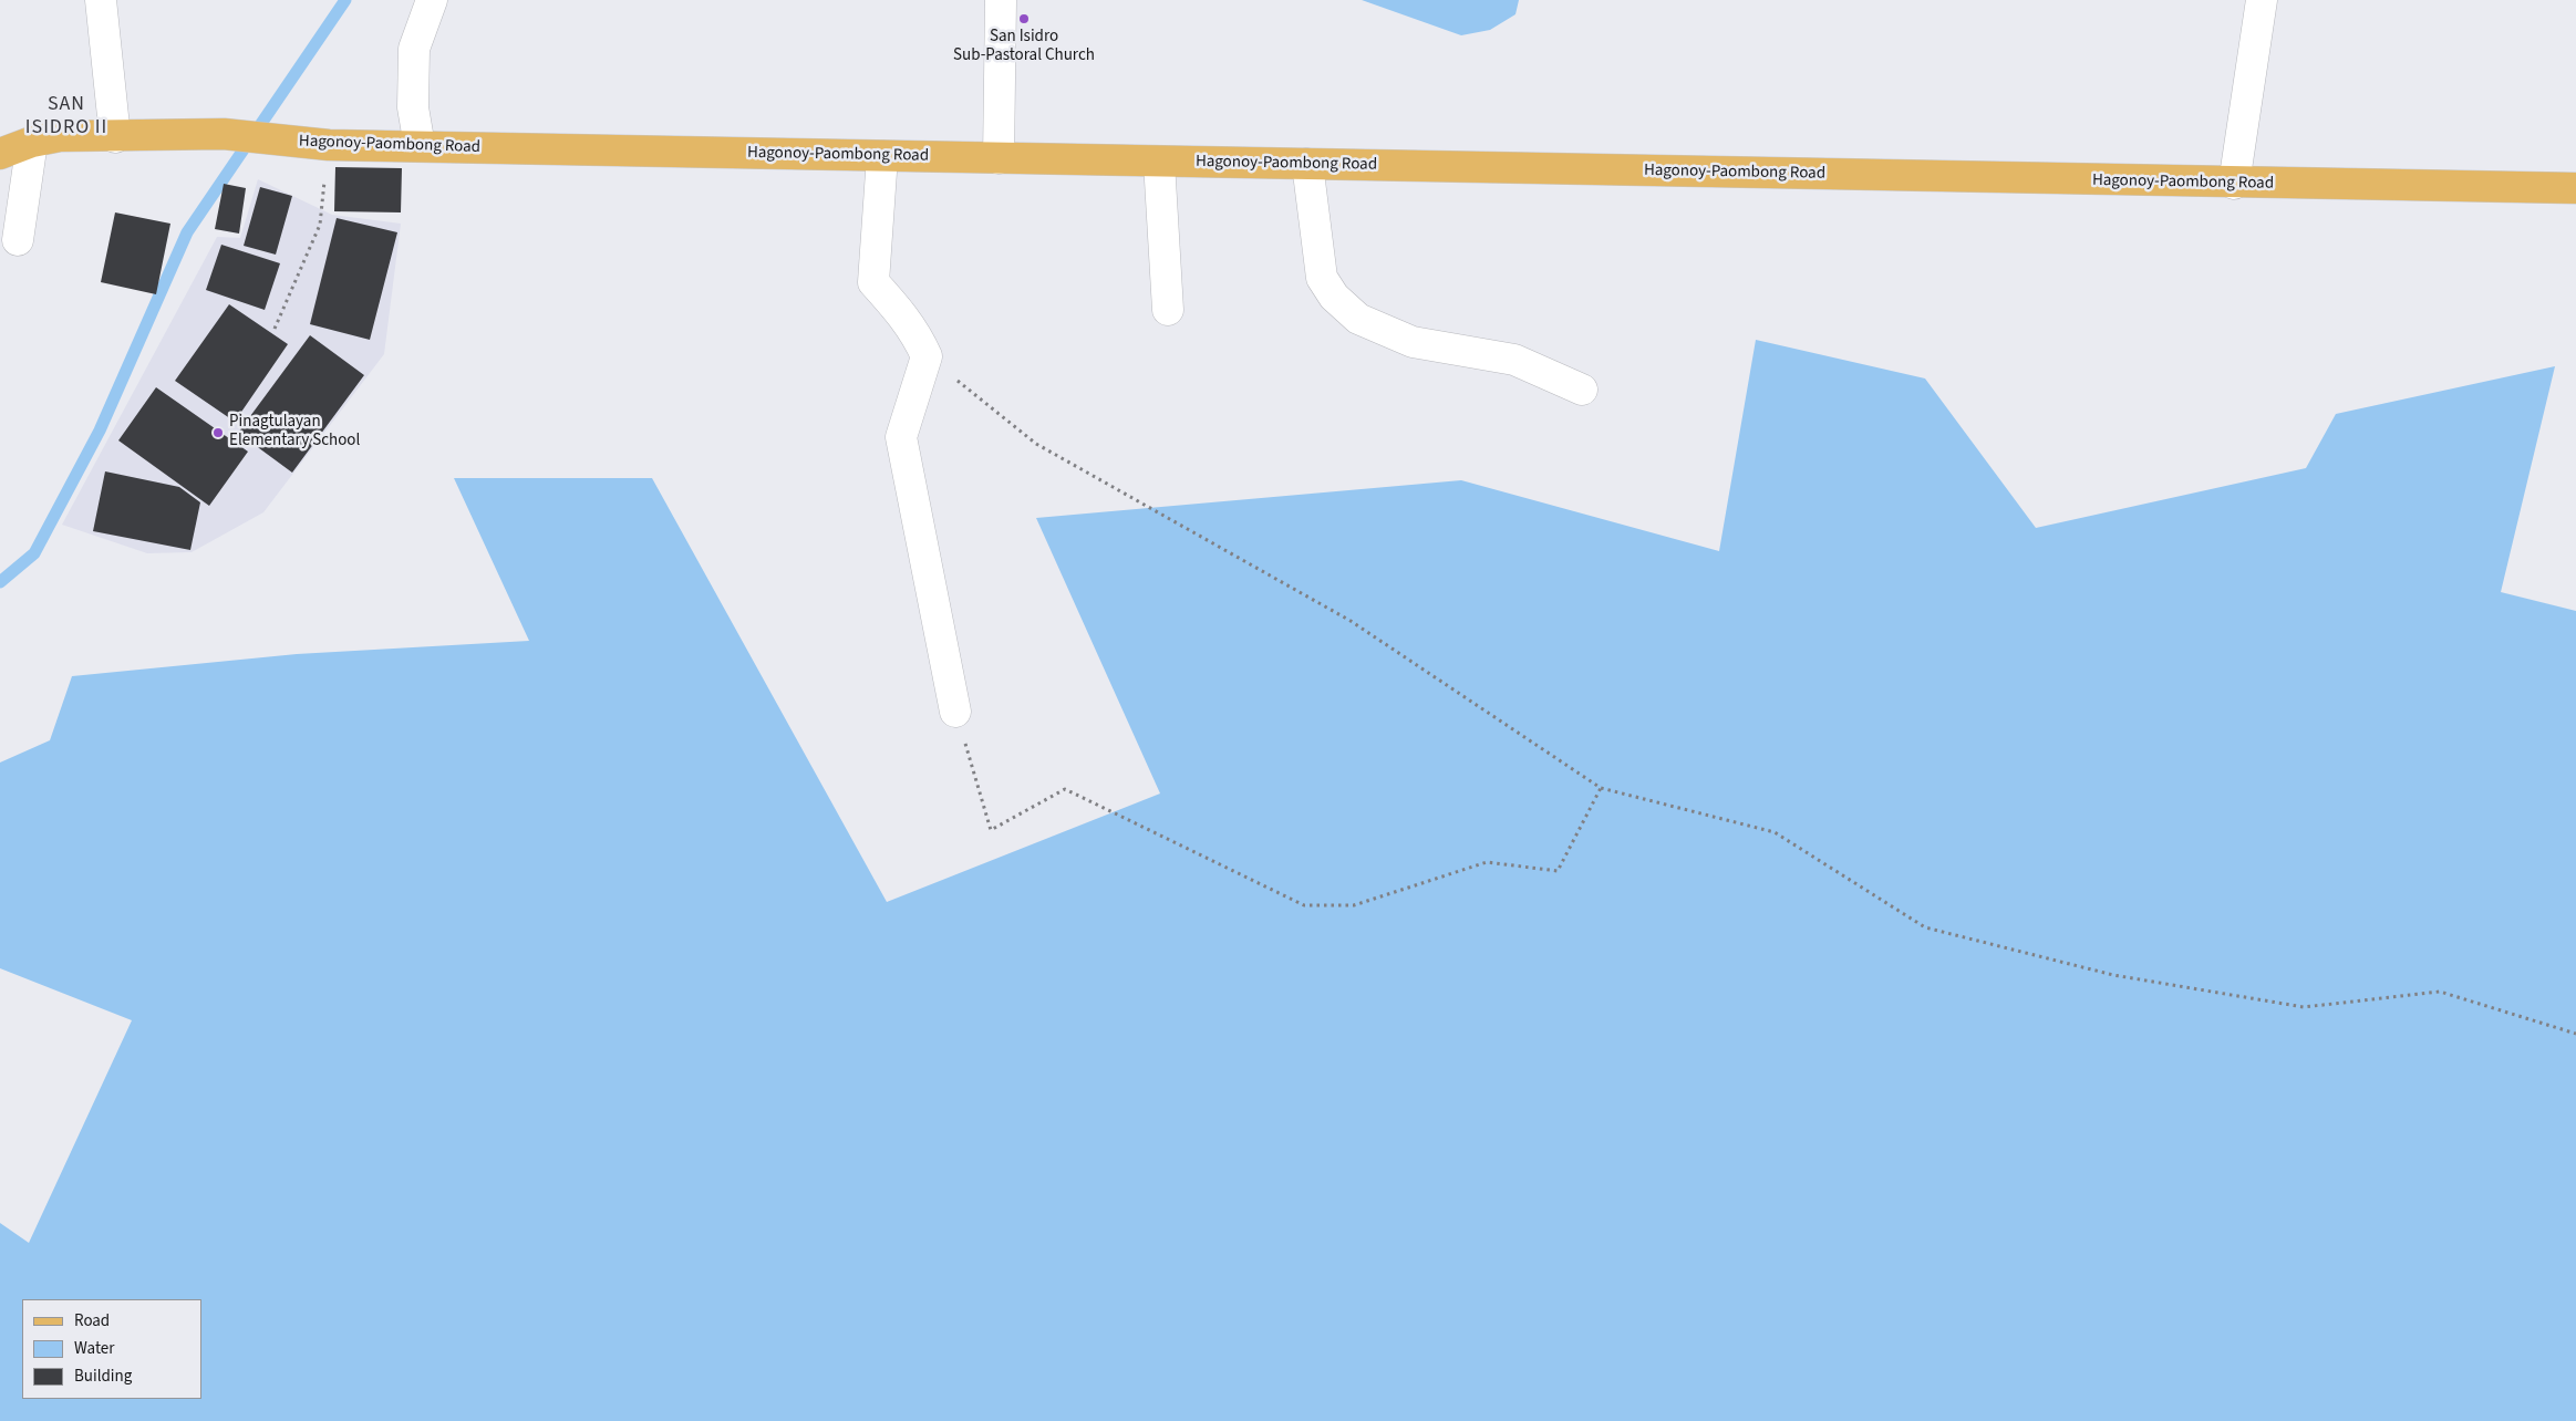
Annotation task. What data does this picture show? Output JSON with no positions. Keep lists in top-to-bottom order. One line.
{"streets":{"main road":["Hagonoy-Paombong Road"]},"districts":["SAN ISIDRO II"],"places":["San Isidro Sub-Pastoral Church","Pinagtulayan Elementary School"],"legend":["Road","Water","Building"]}
